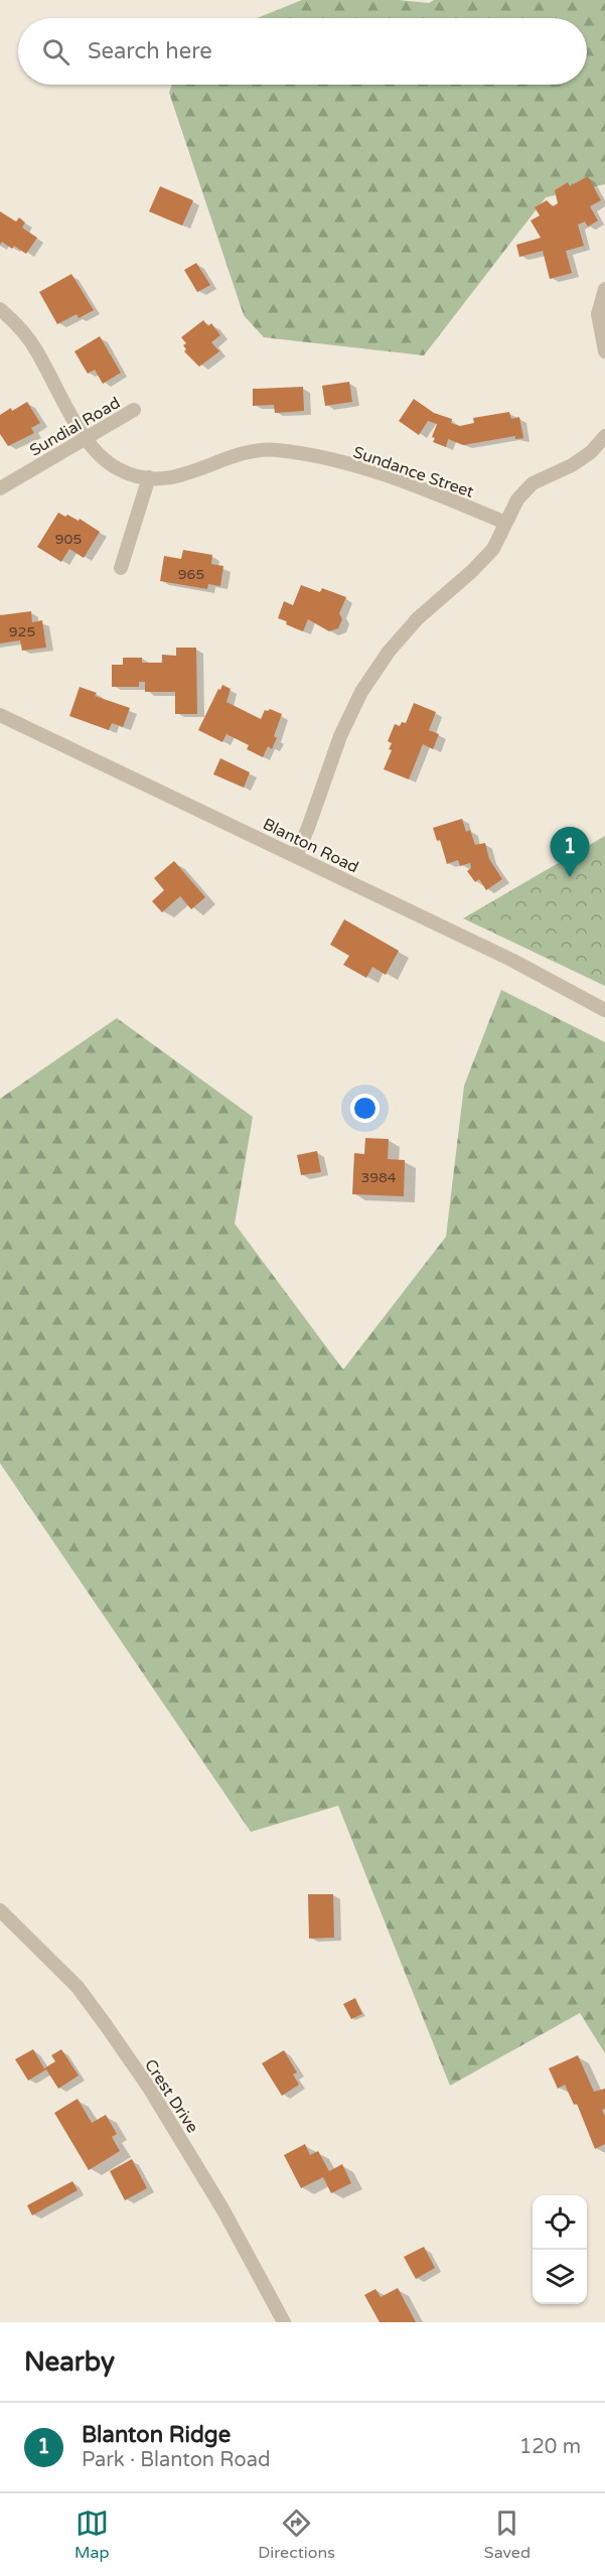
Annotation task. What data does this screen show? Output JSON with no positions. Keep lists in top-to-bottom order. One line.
{"streets":{"street":["Sundial Road","Sundance Street","Blanton Road","Crest Drive"]},"crossings":[["Sundial Road","Sundance Street"]],"house_numbers":["905","965","925","3984"],"page":{"search":"Search here","pins":"1","heading":"Nearby","list":[{"mark":"1","name":"Blanton Ridge","note":"Park · Blanton Road","value":"120 m"}],"nav":["Map","Directions","Saved"]}}
